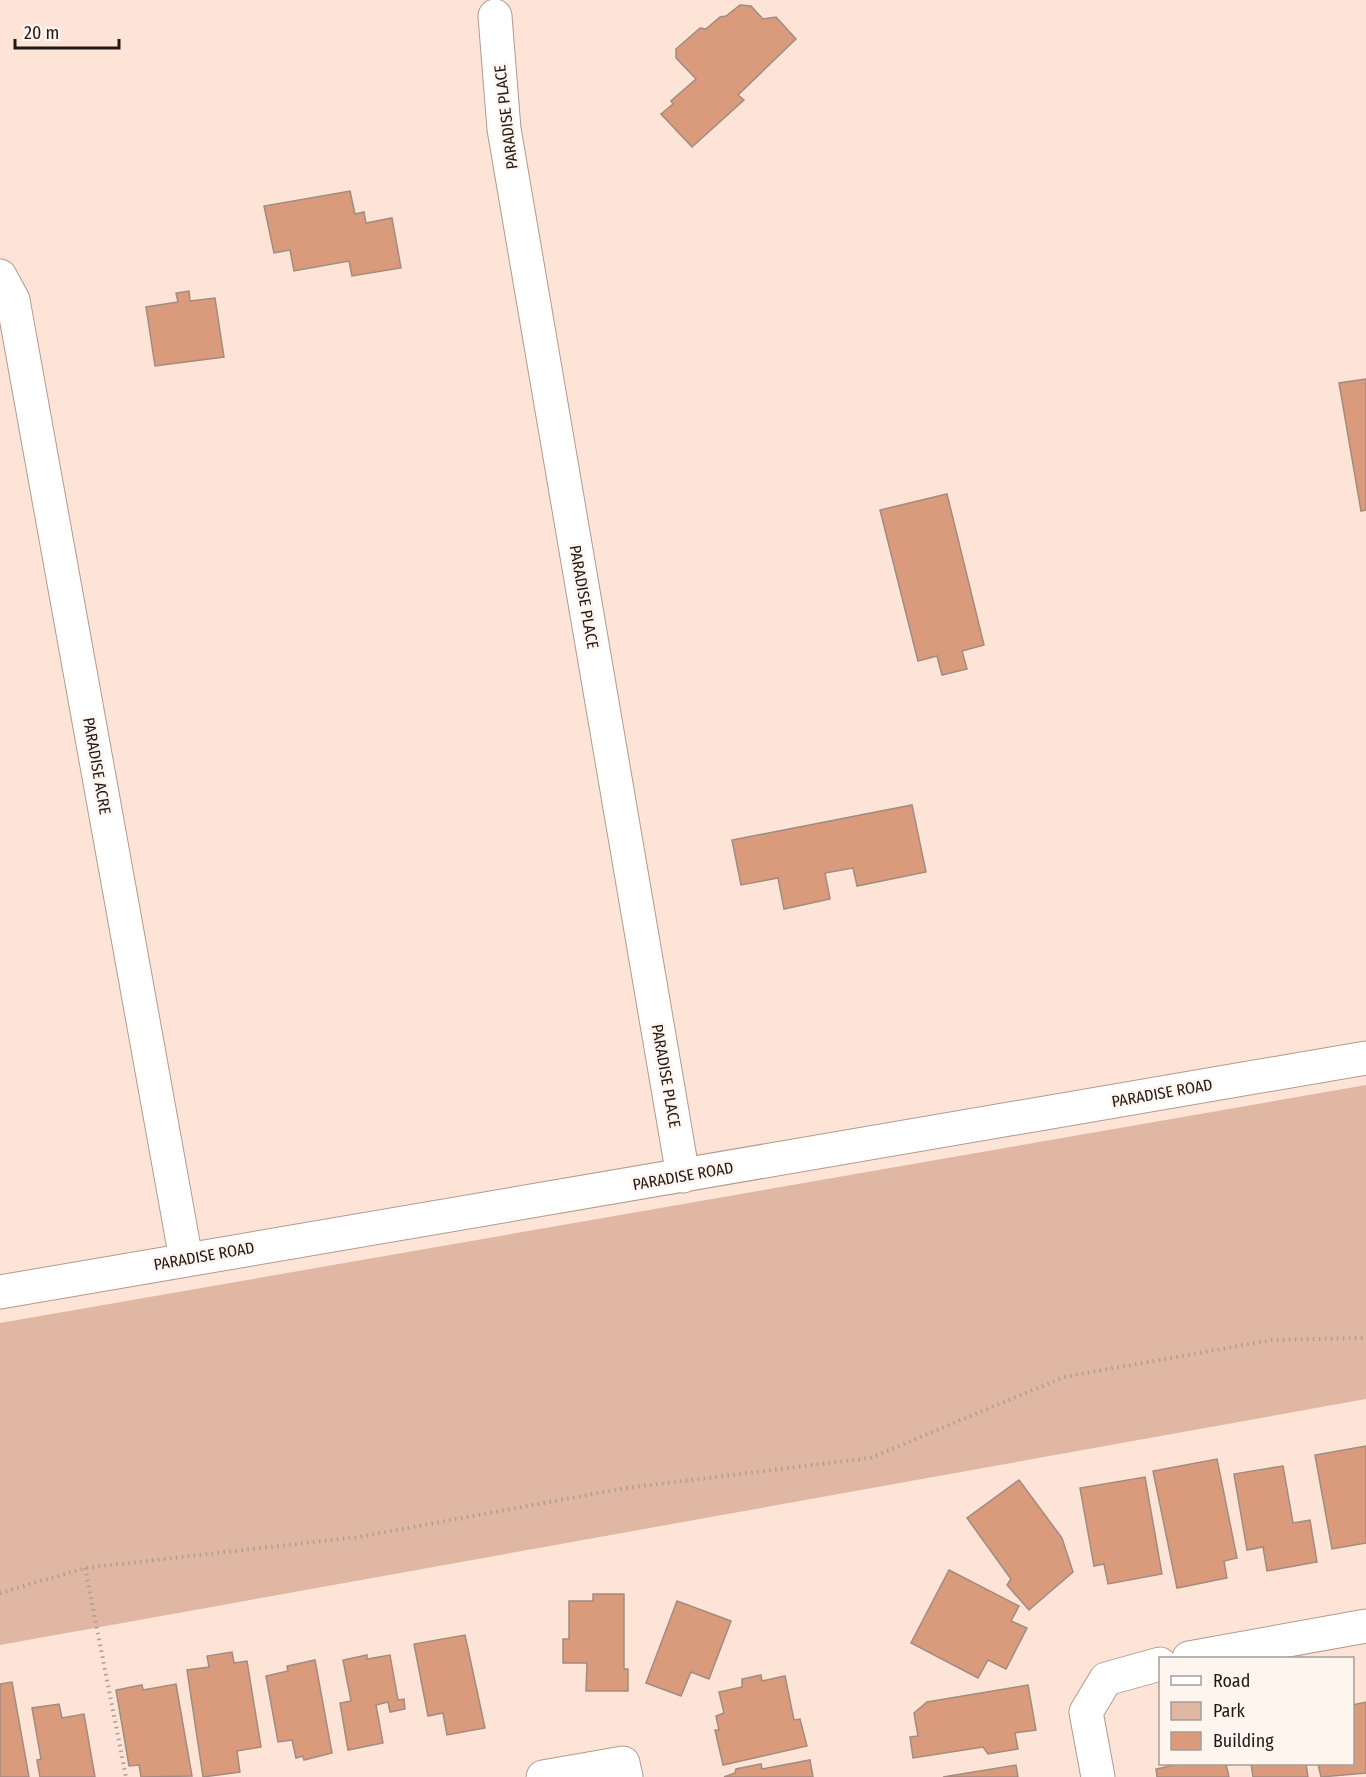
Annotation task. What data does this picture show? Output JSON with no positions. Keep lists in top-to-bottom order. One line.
{"streets":{"street":["PARADISE PLACE","PARADISE ACRE","PARADISE ROAD"]},"crossings":[["PARADISE PLACE","PARADISE ROAD"],["PARADISE ACRE","PARADISE ROAD"]],"legend":["Road","Park","Building"],"scale_bar":"20 m"}
